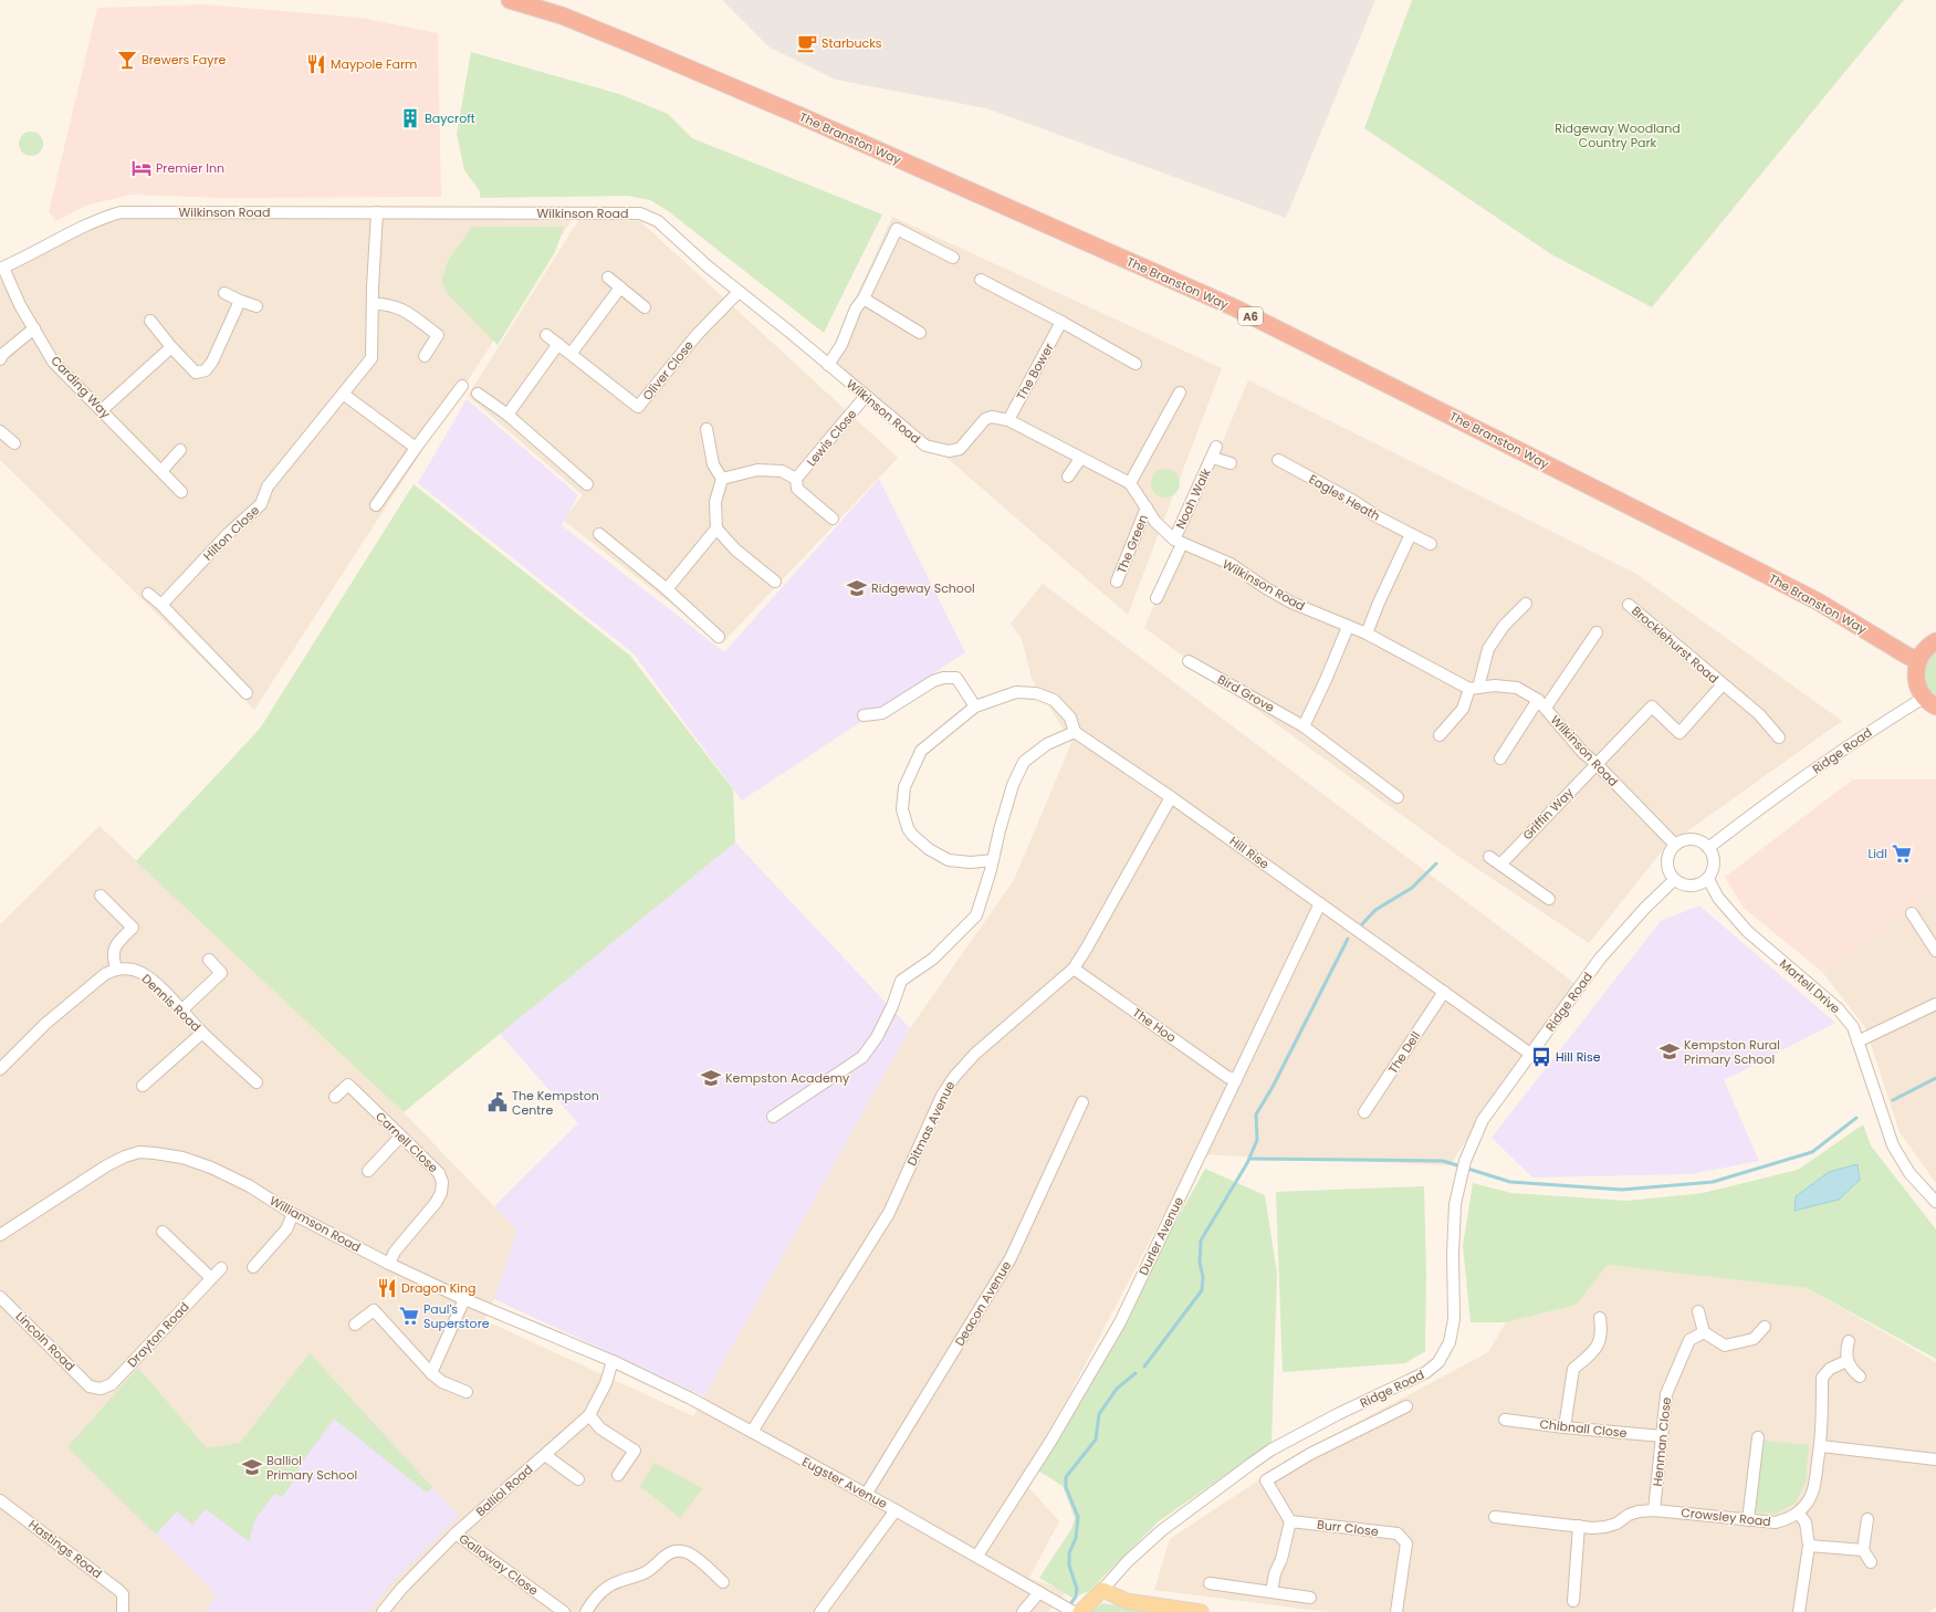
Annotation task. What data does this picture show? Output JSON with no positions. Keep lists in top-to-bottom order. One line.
{"streets":{"highway":["The Branston Way","A6"],"main road":["Ridge Road"],"street":["Wilkinson Road","Oliver Close","The Bower","Carding Way","Lewis Close","Eagles Heath","Noah Walk","Hilton Close","The Green","Brocklehurst Road","Bird Grove","Griffin Way","Hill Rise","Martell Drive","Dennis Road","The Hoo","The Dell","Ditmas Avenue","Carnell Close","Williamson Road","Durler Avenue","Deacon Avenue","Drayton Road","Lincoln Road","Chibnall Close","Henman Close","Eugster Avenue","Balliol Road","Crowsley Road","Burr Close","Hastings Road","Galloway Close"]},"crossings":[["Wilkinson Road","Oliver Close"],["Wilkinson Road","The Bower"],["Wilkinson Road","Carding Way"],["Wilkinson Road","Lewis Close"],["Wilkinson Road","Noah Walk"],["Wilkinson Road","Hilton Close"],["Wilkinson Road","The Green"],["Wilkinson Road","Brocklehurst Road"],["Wilkinson Road","Ridge Road"],["Wilkinson Road","Griffin Way"],["Wilkinson Road","Martell Drive"],["Brocklehurst Road","Griffin Way"],["Ridge Road","Hill Rise"],["Ridge Road","Martell Drive"],["Ridge Road","Eugster Avenue"],["Hill Rise","The Dell"],["Hill Rise","Ditmas Avenue"],["Hill Rise","Durler Avenue"],["The Hoo","Ditmas Avenue"],["The Hoo","Durler Avenue"],["Ditmas Avenue","Eugster Avenue"],["Carnell Close","Williamson Road"],["Williamson Road","Eugster Avenue"],["Williamson Road","Balliol Road"],["Durler Avenue","Eugster Avenue"],["Deacon Avenue","Eugster Avenue"],["Drayton Road","Lincoln Road"],["Chibnall Close","Henman Close"],["Henman Close","Crowsley Road"],["Eugster Avenue","Balliol Road"],["Balliol Road","Galloway Close"]],"parks":["Ridgeway Woodland Country Park"],"places":{"cafe":["Starbucks"],"bar":["Brewers Fayre"],"restaurant":["Maypole Farm","Dragon King"],"building":["Baycroft"],"hotel":["Premier Inn"],"school or university":["Ridgeway School","Kempston Rural Primary School","Kempston Academy","Balliol Primary School"],"supermarket":["Lidl","Paul's Superstore"],"bus stop":["Hill Rise"],"public building":["The Kempston Centre"]}}
